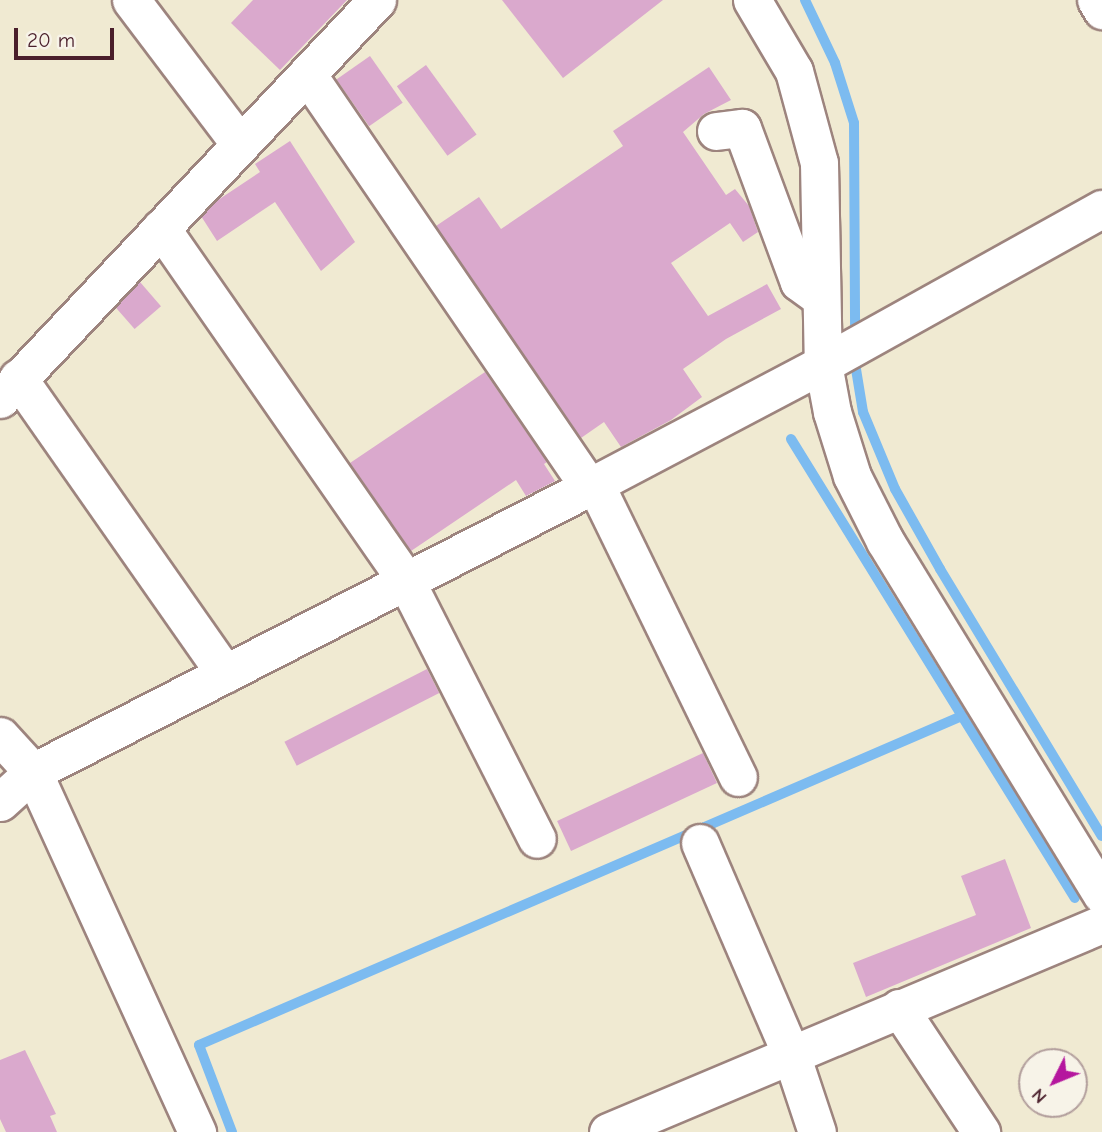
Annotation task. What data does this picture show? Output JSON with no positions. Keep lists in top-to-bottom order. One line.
{"scale_bar":"20 m","north":"bottom left"}
